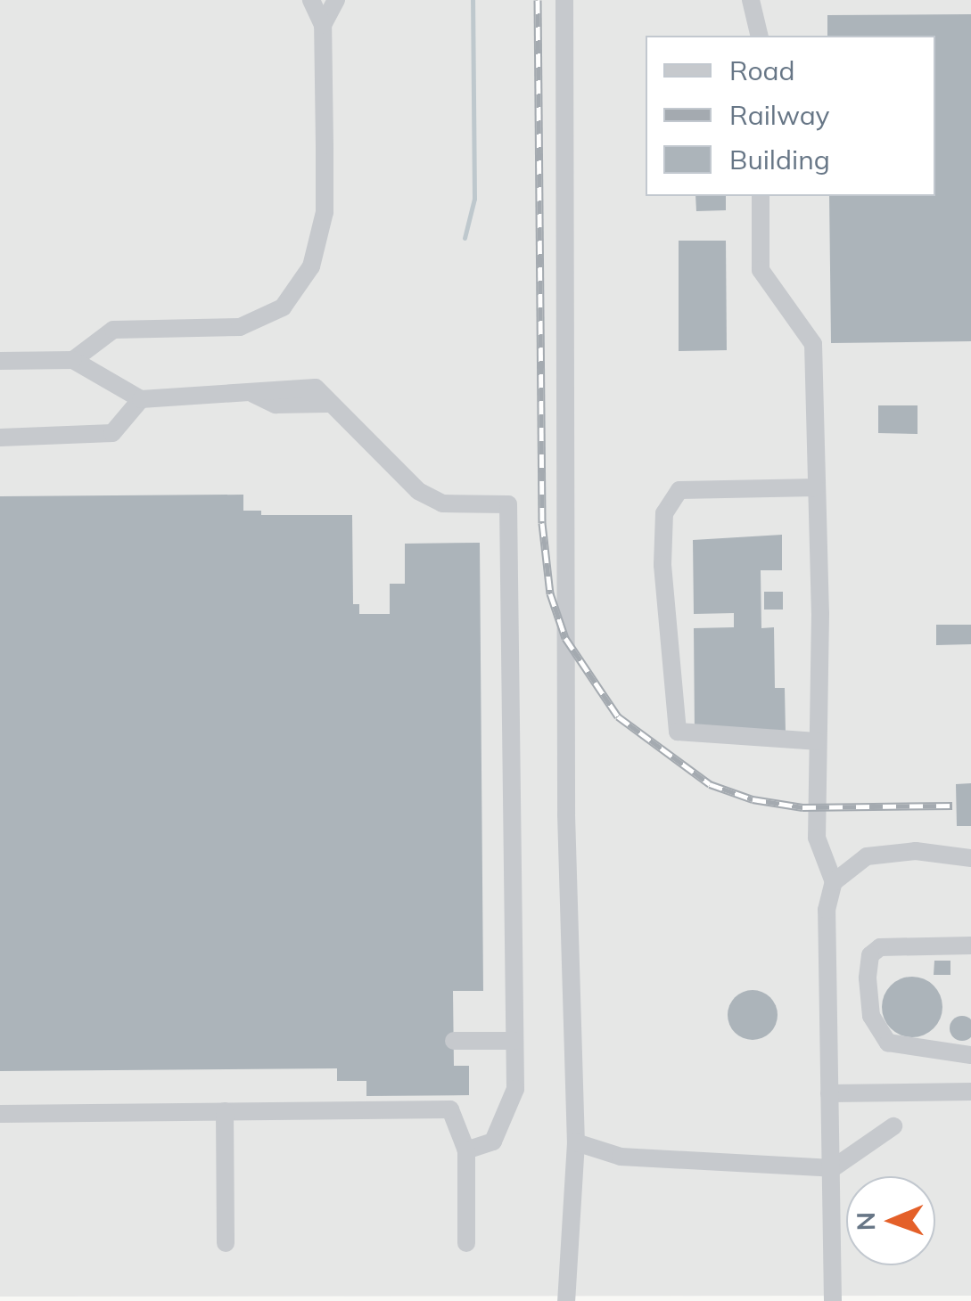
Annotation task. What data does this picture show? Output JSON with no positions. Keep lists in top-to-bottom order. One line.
{"legend":["Road","Railway","Building"],"north":"left"}
